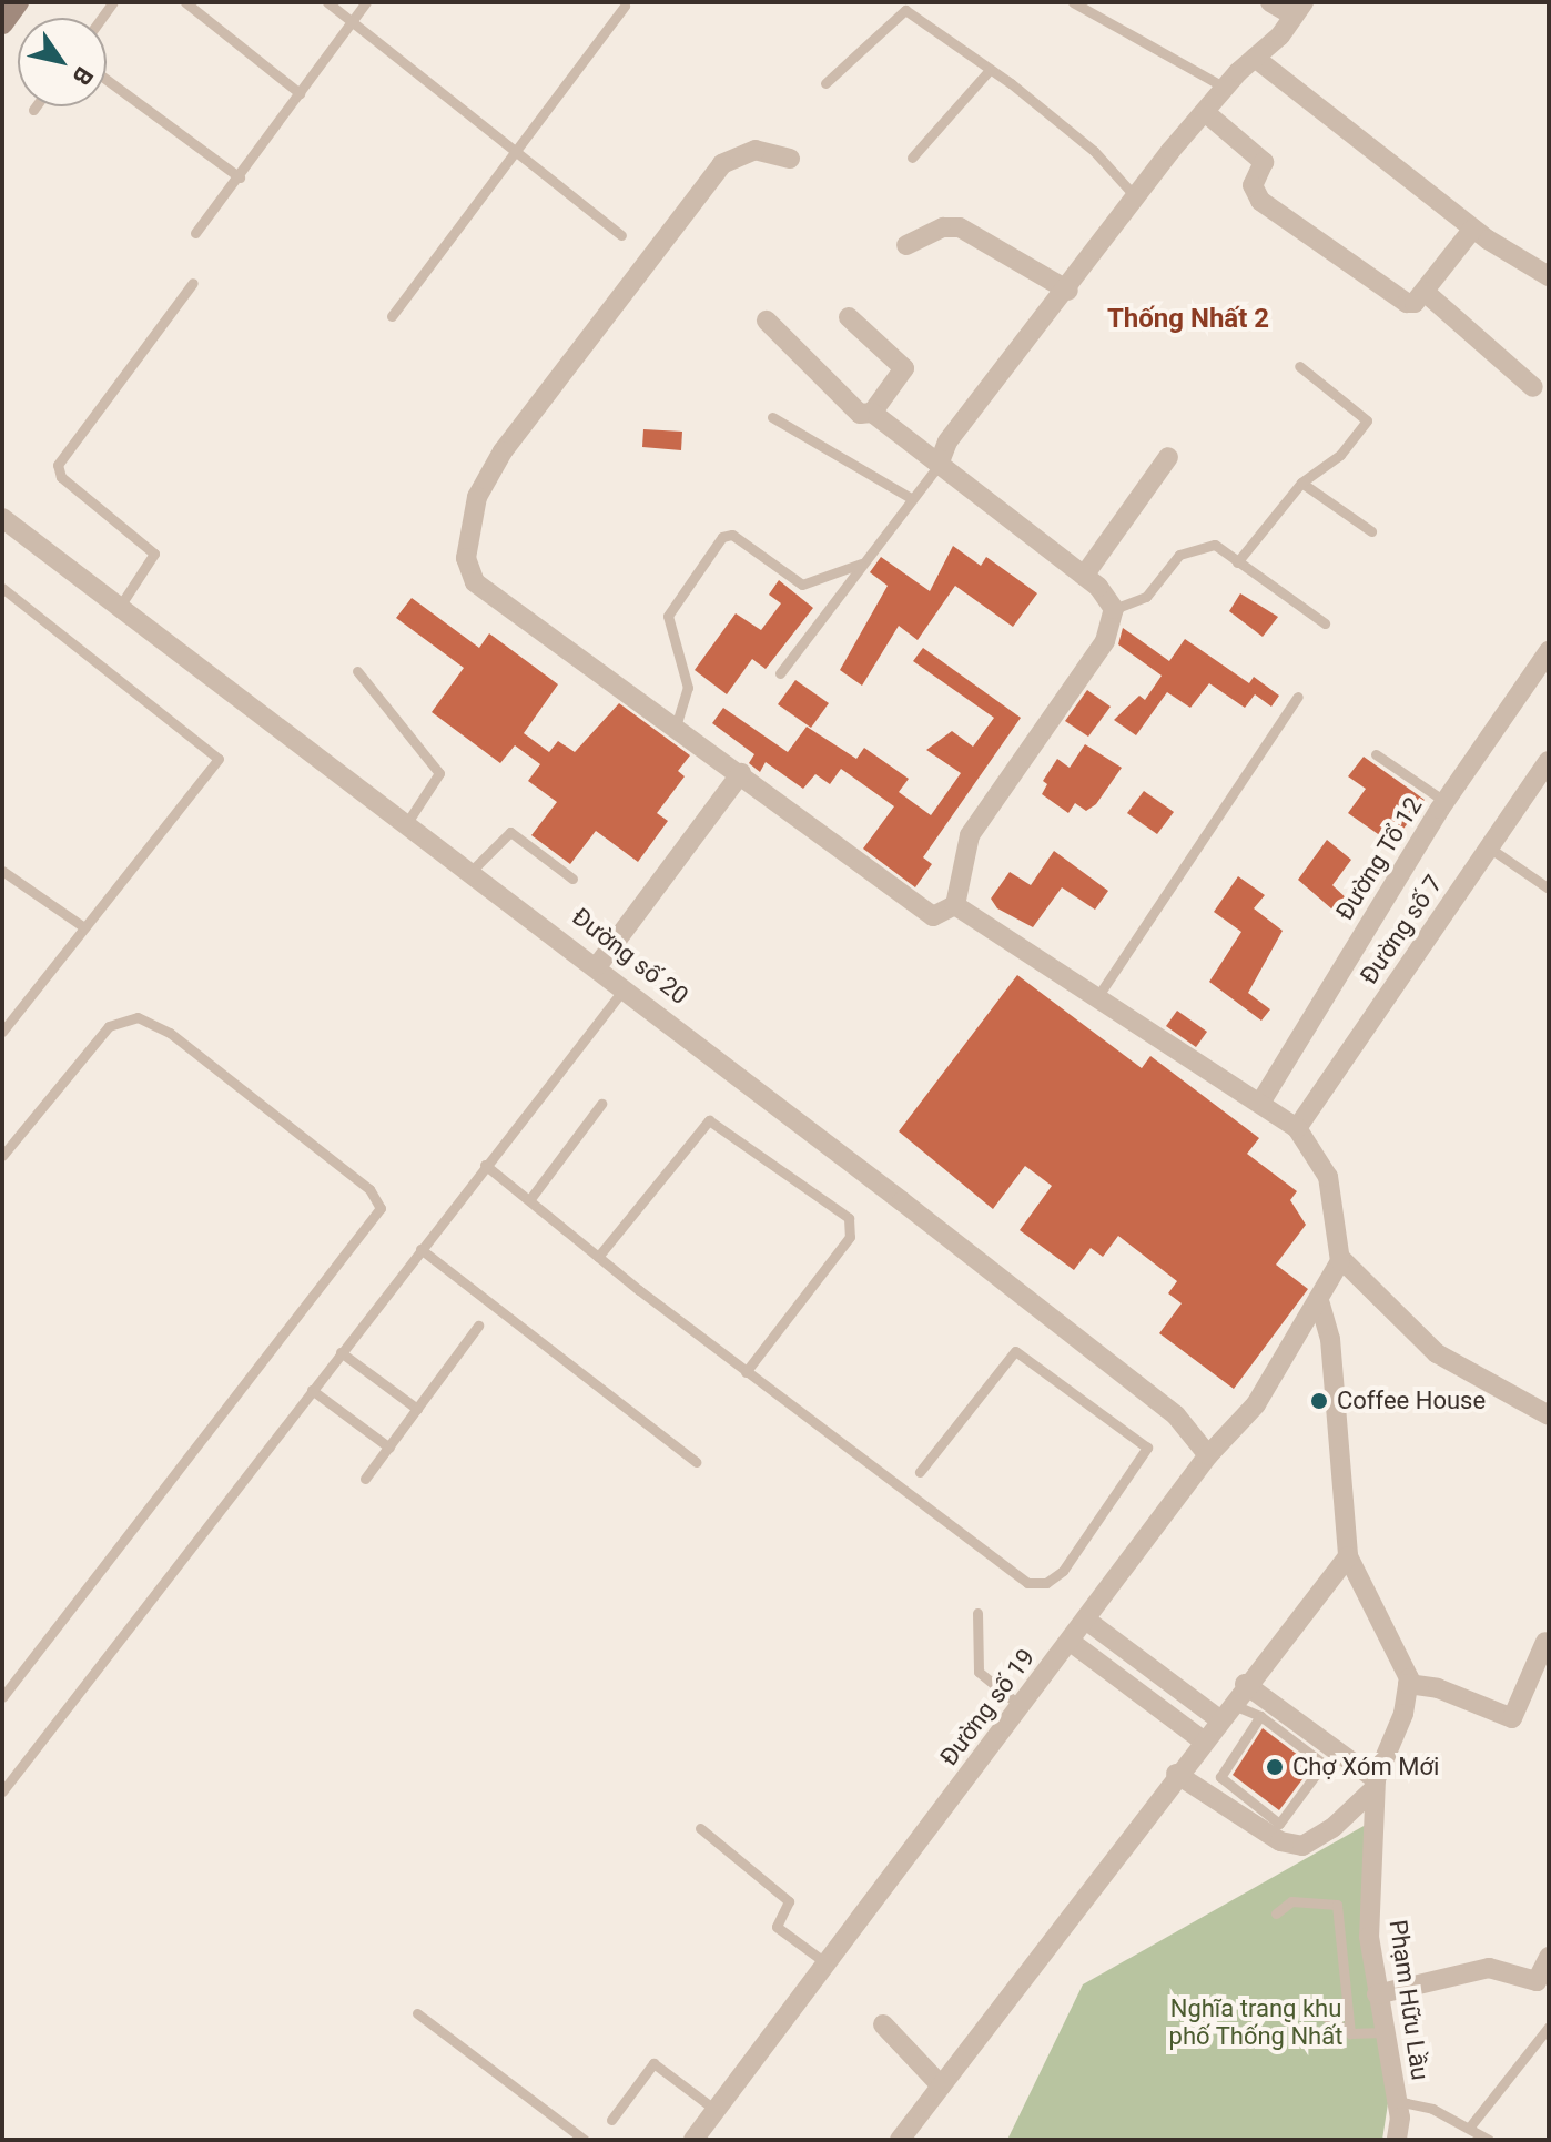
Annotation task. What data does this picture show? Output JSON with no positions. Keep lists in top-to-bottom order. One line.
{"streets":{"street":["Đường Tổ 12","Đường số 7","Đường số 20","Đường số 19","Phạm Hữu Lầu"]},"crossings":[["Đường số 20","Đường số 19"]],"districts":["Thống Nhất 2"],"parks":["Nghĩa trang khu phố Thống Nhất"],"places":["Coffee House","Chợ Xóm Mới"],"north":"bottom right"}
